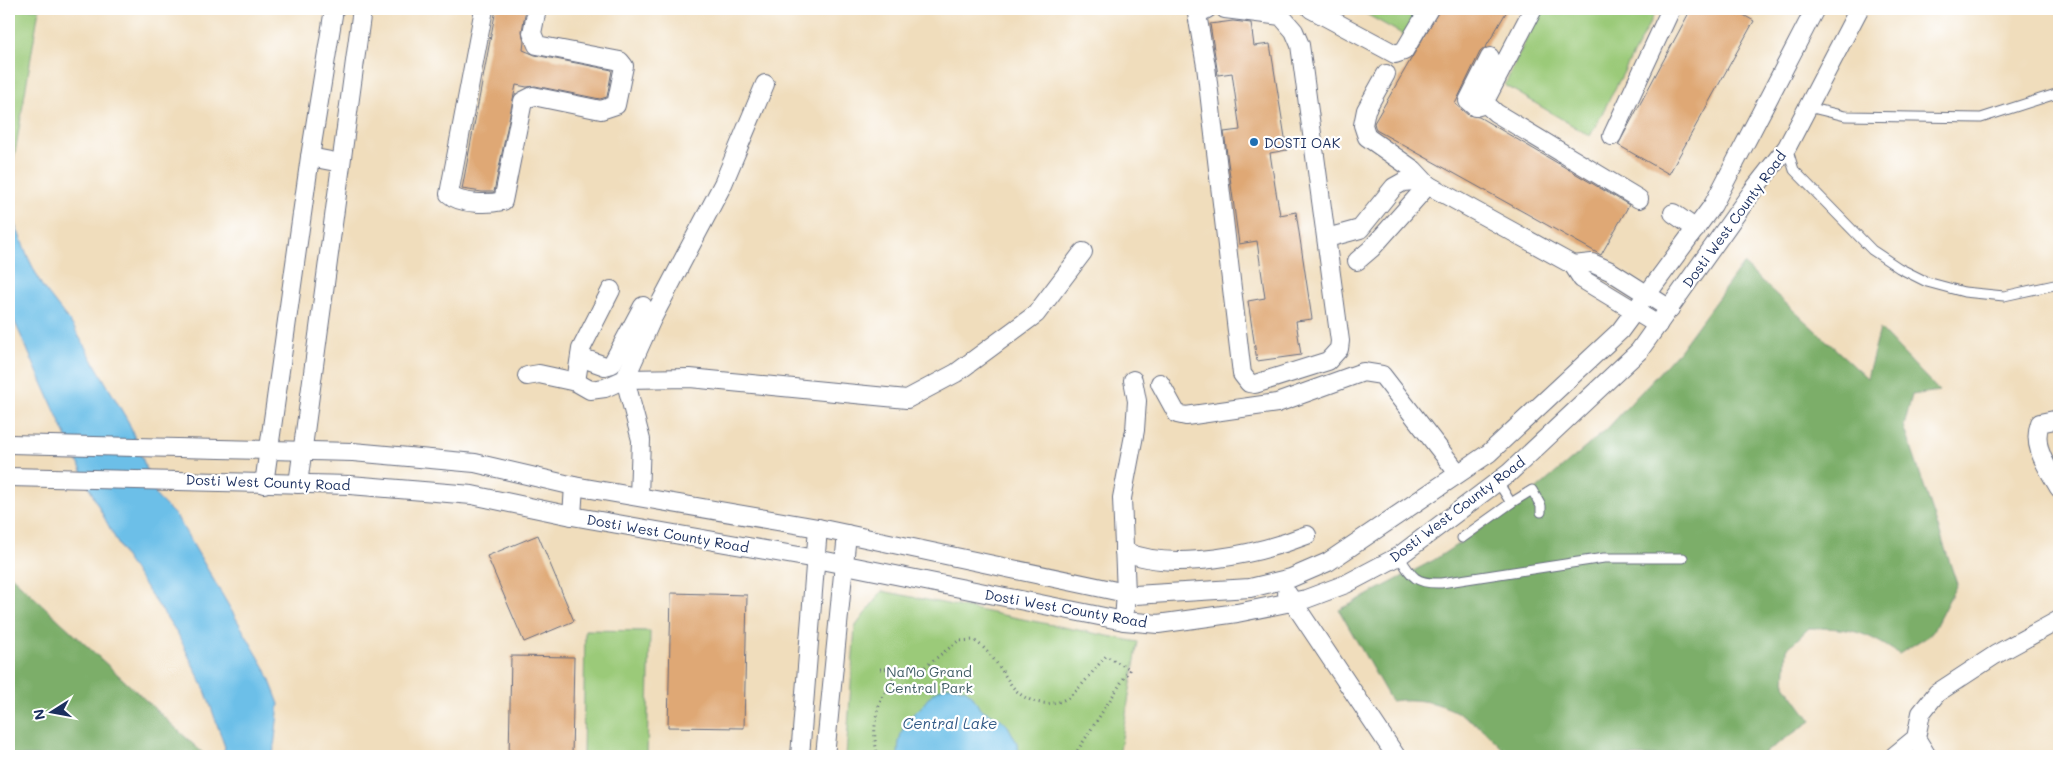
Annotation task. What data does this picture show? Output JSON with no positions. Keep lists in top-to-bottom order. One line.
{"streets":{"street":["Dosti West County Road"]},"water":["Central Lake"],"parks":["NaMo Grand Central Park"],"places":["DOSTI OAK"],"north":"left"}
